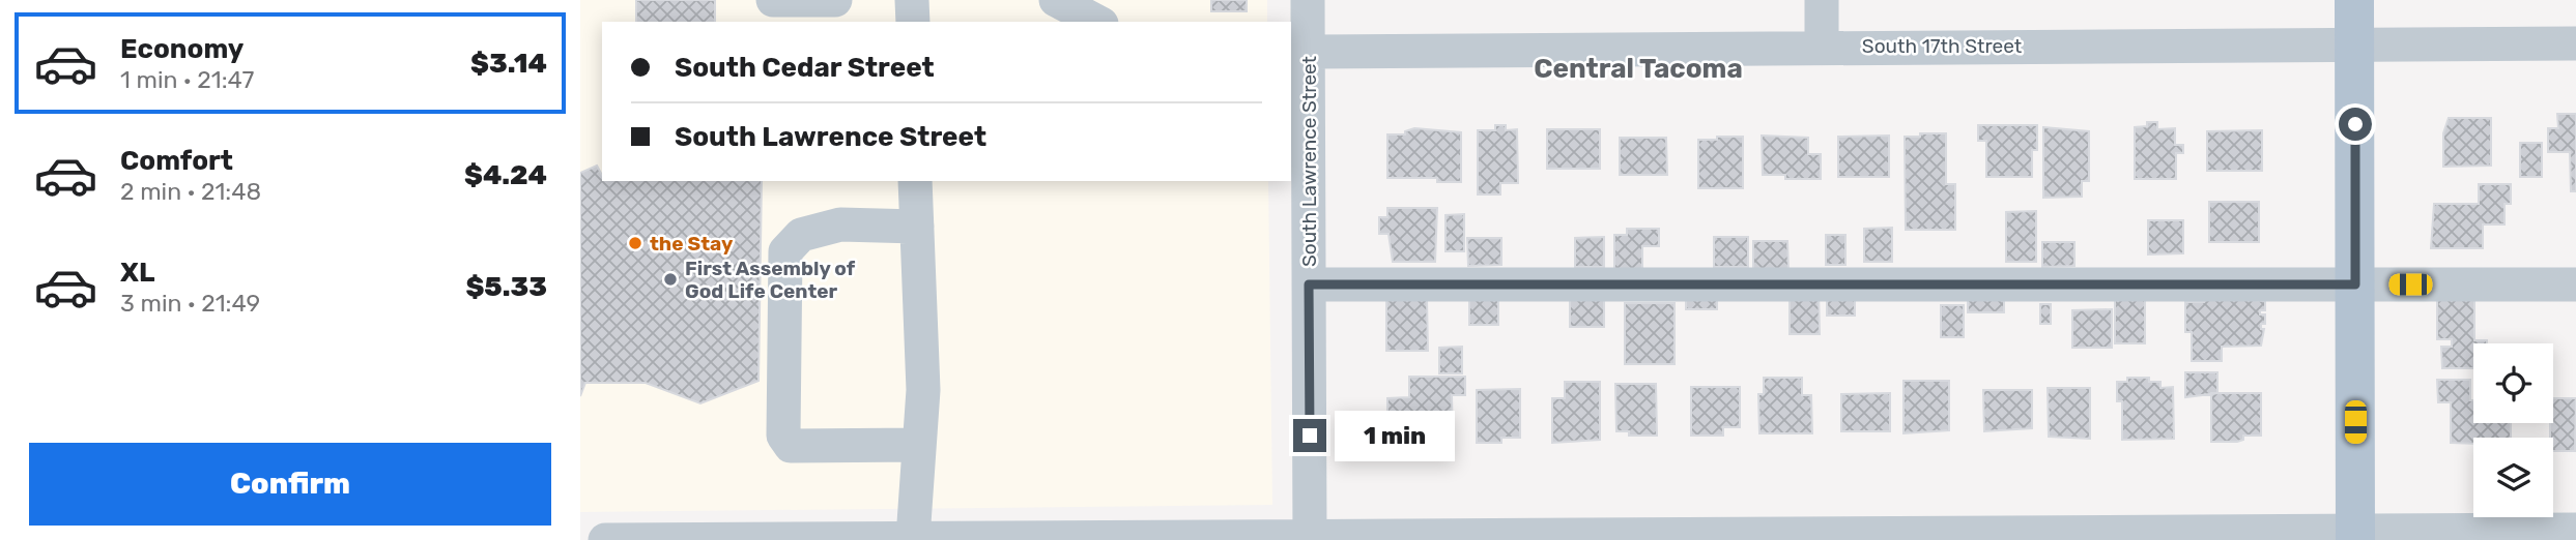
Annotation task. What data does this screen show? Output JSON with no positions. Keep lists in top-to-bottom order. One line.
{"streets":{"street":["South 17th Street","South Lawrence Street"]},"crossings":[["South 17th Street","South Lawrence Street"]],"districts":["Central Tacoma"],"places":["the Stay","First Assembly of God Life Center"],"page":{"list":[{"name":"Economy","note":"1 min · 21:47","value":"$3.14"},{"name":"Comfort","note":"2 min · 21:48","value":"$4.24"},{"name":"XL","note":"3 min · 21:49","value":"$5.33"}],"banner":["South Cedar Street","South Lawrence Street"],"bubble":"1 min","buttons":"Confirm"}}
